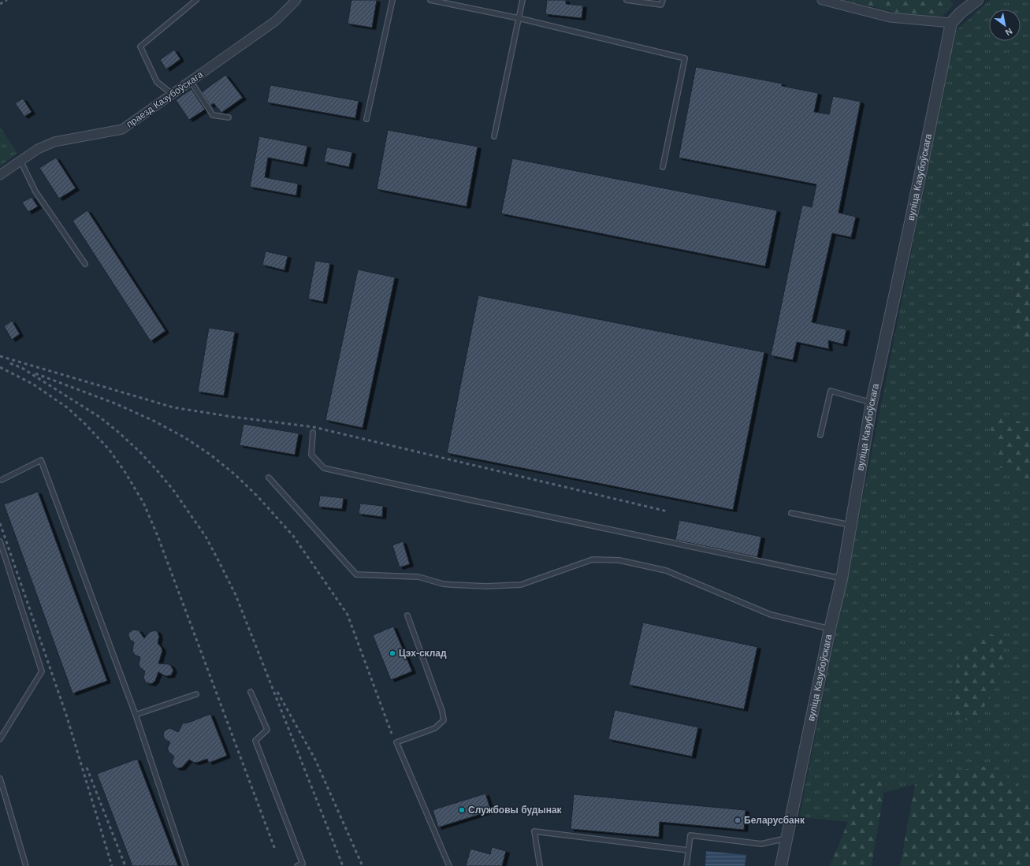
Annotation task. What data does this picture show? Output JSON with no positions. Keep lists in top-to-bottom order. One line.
{"streets":{"street":["праезд Казубоўскага","вуліца Казубоўскага"]},"places":["Цэх-склад","Службовы будынак","Беларусбанк"],"north":"bottom right"}
